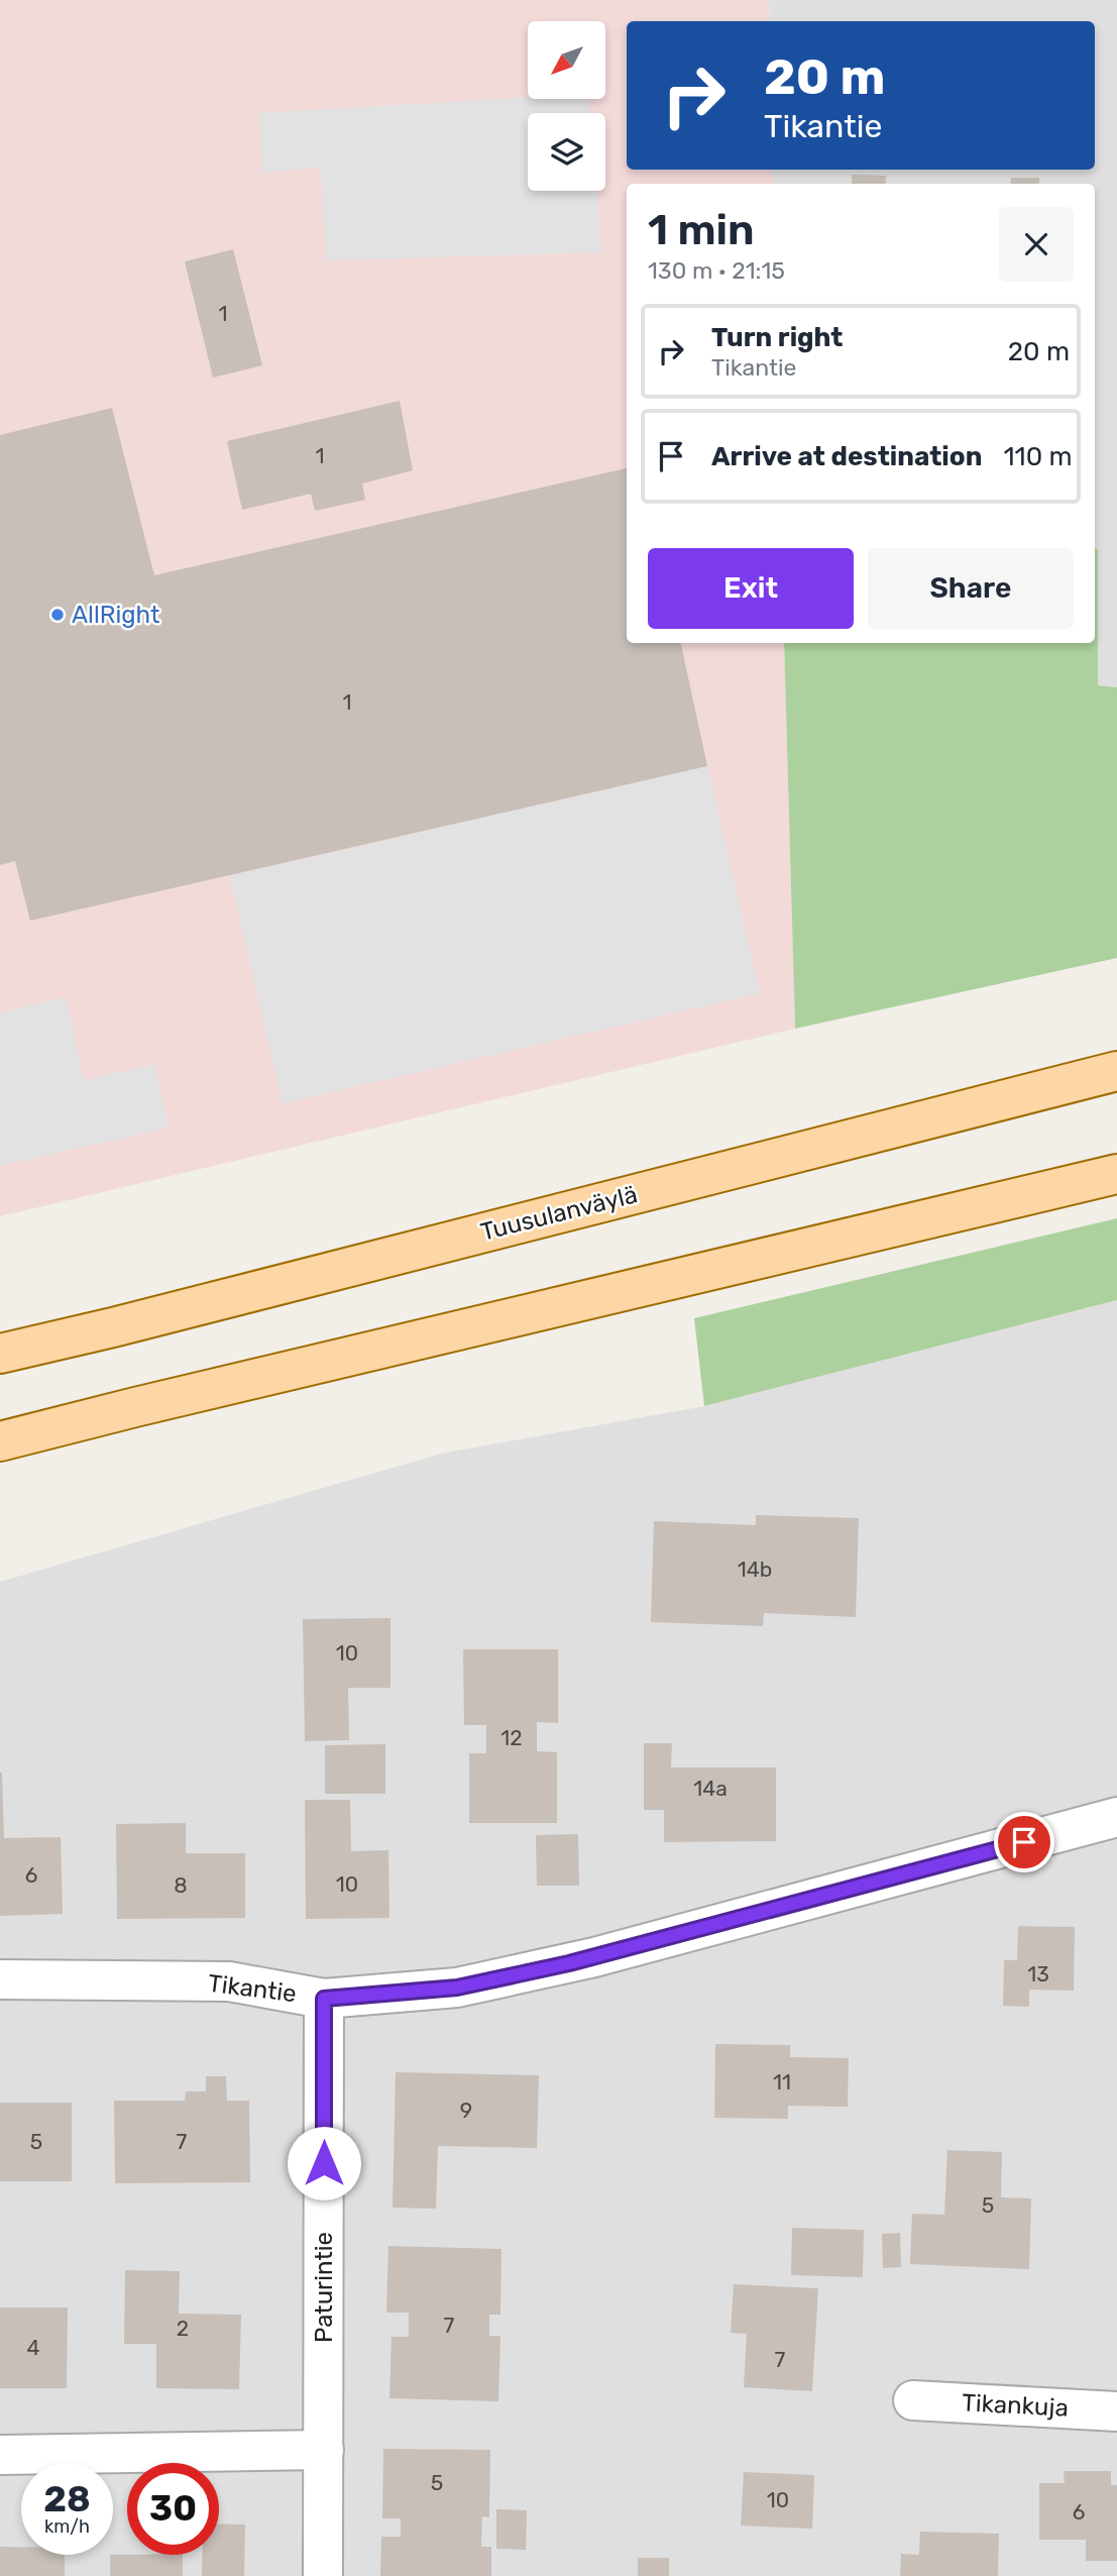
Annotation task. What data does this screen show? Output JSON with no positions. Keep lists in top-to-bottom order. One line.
{"streets":{"main road":["Tuusulanväylä"],"street":["Tikantie","Paturintie","Tikankuja"]},"crossings":[["Tikantie","Paturintie"]],"places":["AllRight"],"house_numbers":["1","1","1","14b","10","12","14a","6","10","8","13","11","9","5","7","5","7","2","4","7","5","10","6"],"north":"bottom left","page":{"turn":["20 m","Tikantie"],"heading":["1 min","130 m · 21:15"],"list":[{"name":"Turn right","note":"Tikantie","value":"20 m"},{"name":"Arrive at destination","value":"110 m"}],"buttons":["Exit","Share"],"speed":"28 km/h","limit":"30"}}
